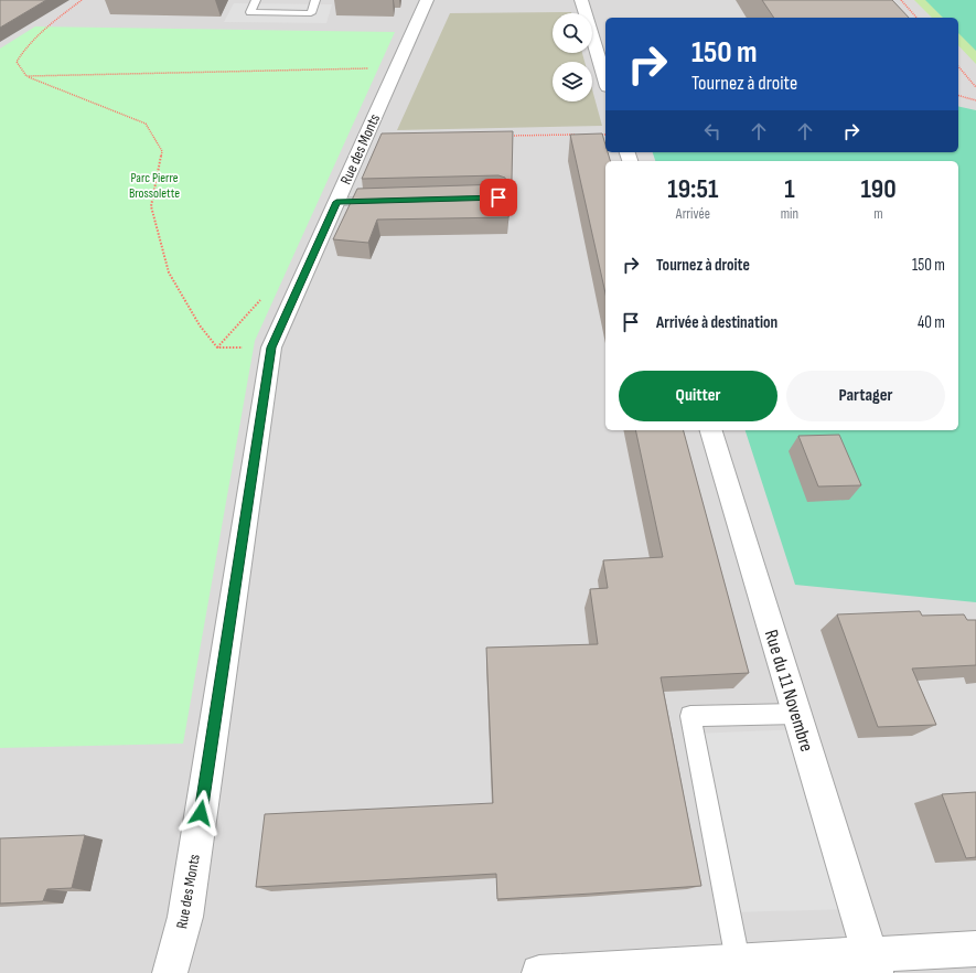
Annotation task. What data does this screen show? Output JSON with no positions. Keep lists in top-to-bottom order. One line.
{"streets":{"street":["Rue des Monts","Rue du 11 Novembre"]},"parks":["Parc Pierre Brossolette"],"page":{"turn":["150 m","Tournez à droite"],"eta":["19:51","Arrivée","1","min","190","m"],"list":[{"name":"Tournez à droite","value":"150 m"},{"name":"Arrivée à destination","value":"40 m"}],"buttons":["Quitter","Partager"]}}
